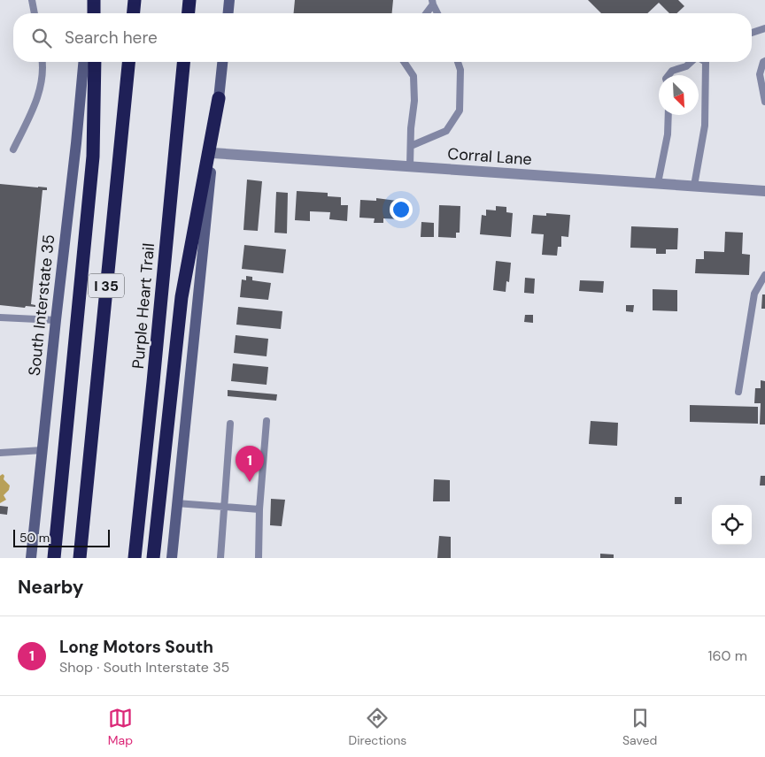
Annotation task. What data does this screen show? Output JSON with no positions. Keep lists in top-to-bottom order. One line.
{"streets":{"highway":["I 35","Purple Heart Trail"],"main road":["South Interstate 35"],"street":["Corral Lane"]},"scale_bar":"50 m","north":"bottom right","page":{"search":"Search here","pins":"1","scale":"50 m","heading":"Nearby","list":[{"mark":"1","name":"Long Motors South","note":"Shop · South Interstate 35","value":"160 m"}],"nav":["Map","Directions","Saved"]}}
